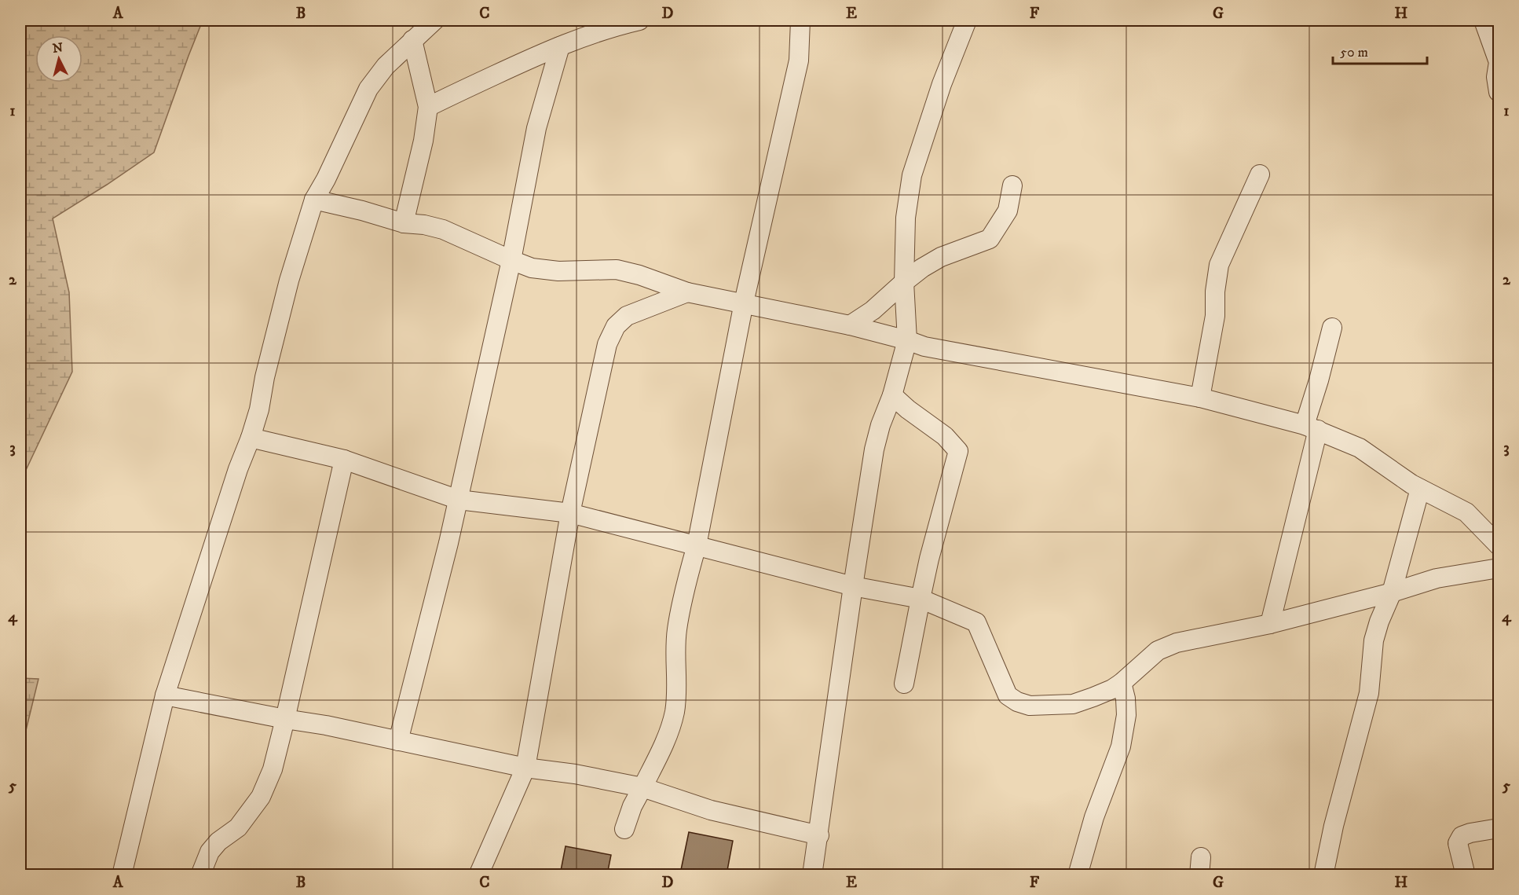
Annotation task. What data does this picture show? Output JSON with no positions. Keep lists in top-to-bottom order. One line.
{"scale_bar":"50 m","north":"top","grid":{"columns":["A","B","C","D","E","F","G","H"],"rows":["1","2","3","4","5"]}}
